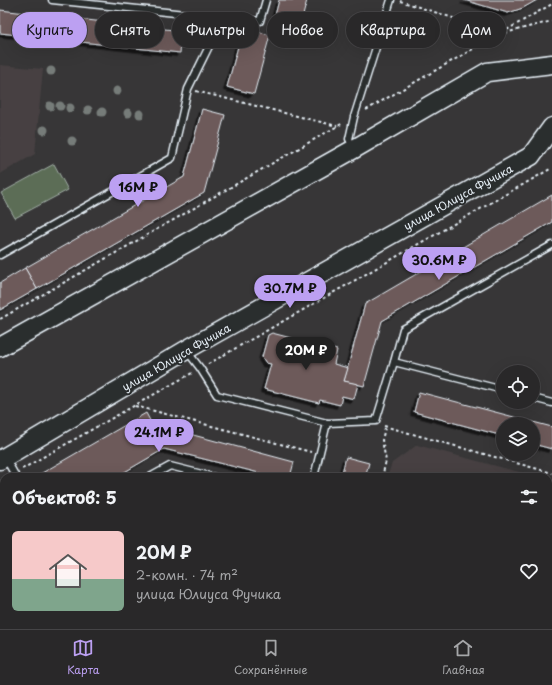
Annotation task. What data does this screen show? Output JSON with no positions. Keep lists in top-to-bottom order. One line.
{"streets":{"main road":["улица Юлиуса Фучика"]},"page":{"chip":["Купить","Снять","Фильтры","Новое","Квартира","Дом"],"price":["16M ₽","30.6M ₽","30.7M ₽","20M ₽","24.1M ₽"],"heading":"Объектов: 5","list":[{"name":"20M ₽","note":"2-комн. · 74 m² · улица Юлиуса Фучика"}],"tabs":["Карта","Сохранённые","Главная"]}}
